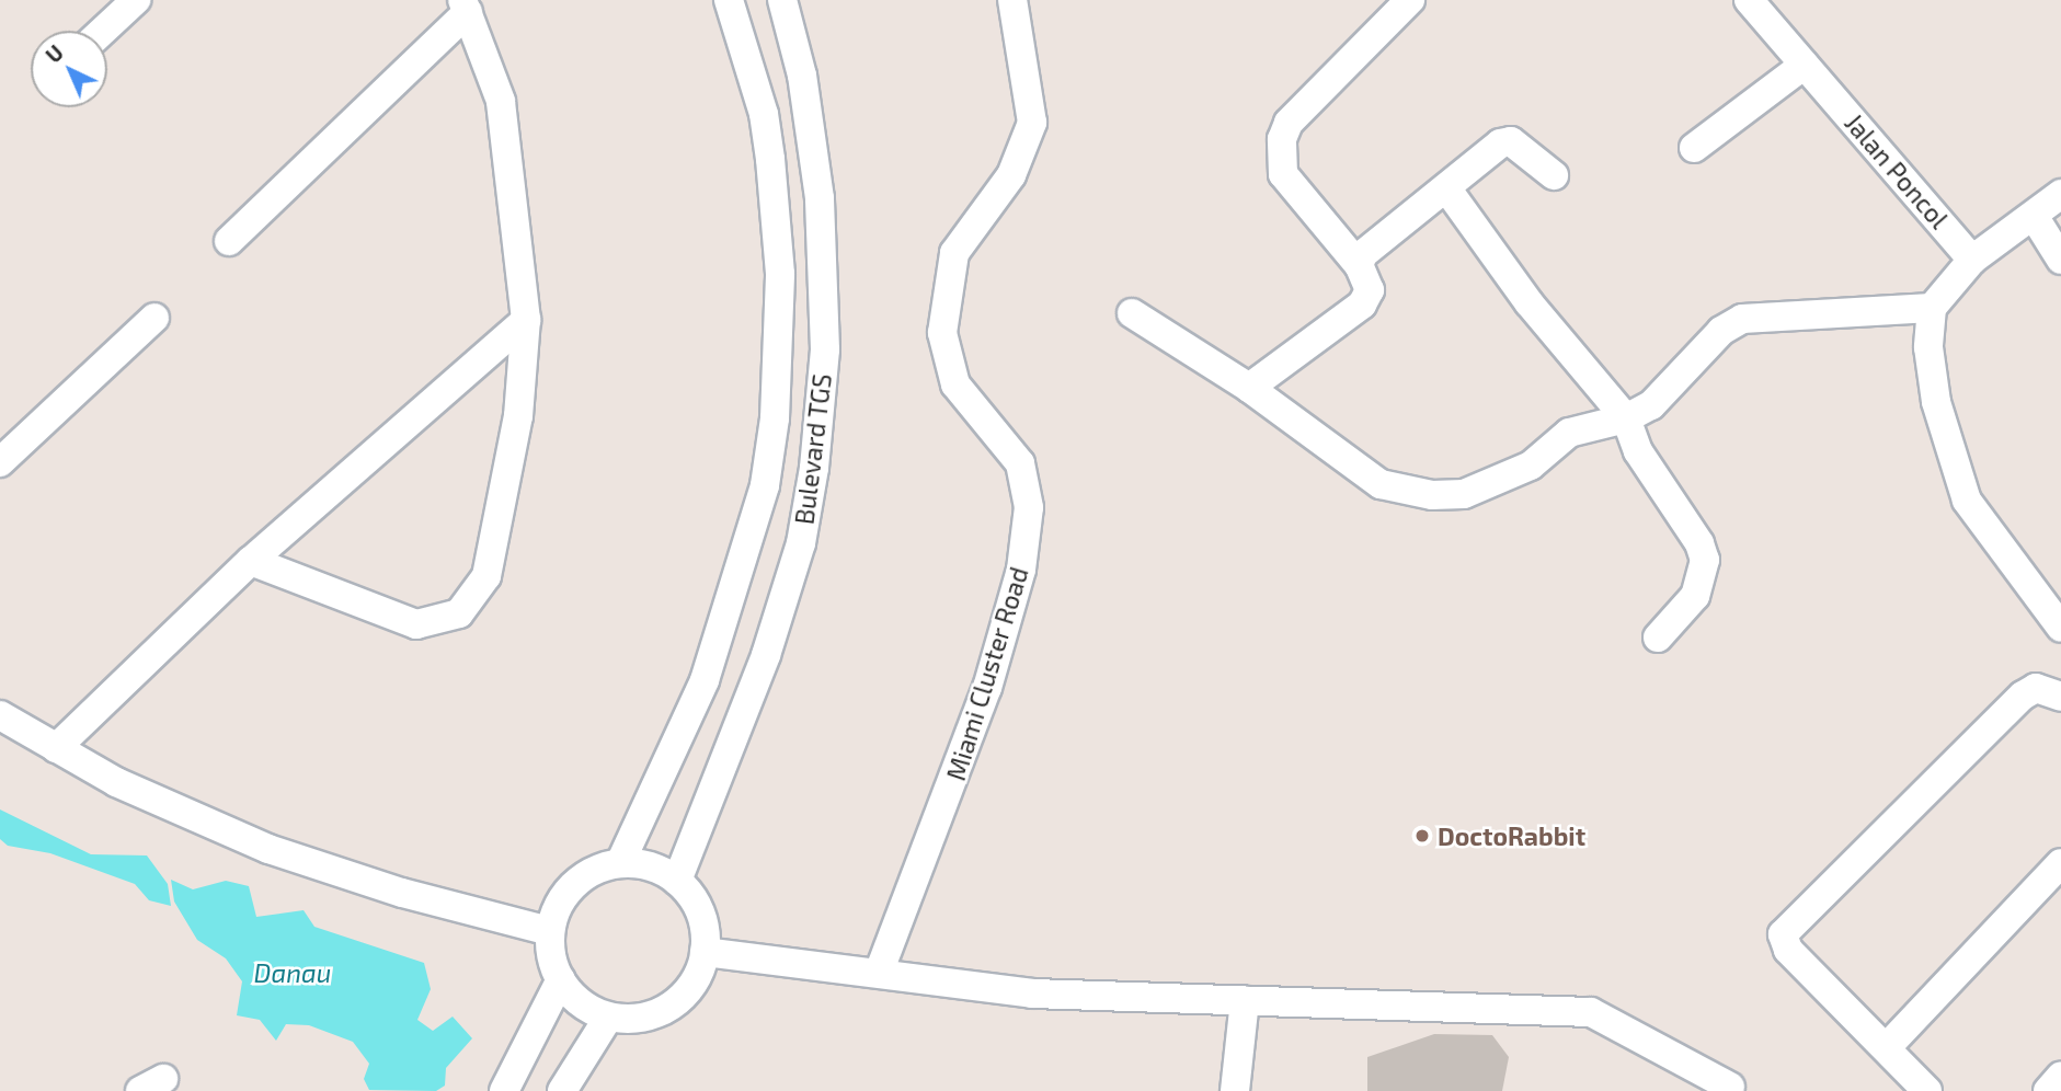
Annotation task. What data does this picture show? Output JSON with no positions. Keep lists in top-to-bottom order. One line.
{"streets":{"street":["Jalan Poncol","Bulevard TGS","Miami Cluster Road"]},"water":["Danau"],"places":["DoctoRabbit"],"north":"top left"}
